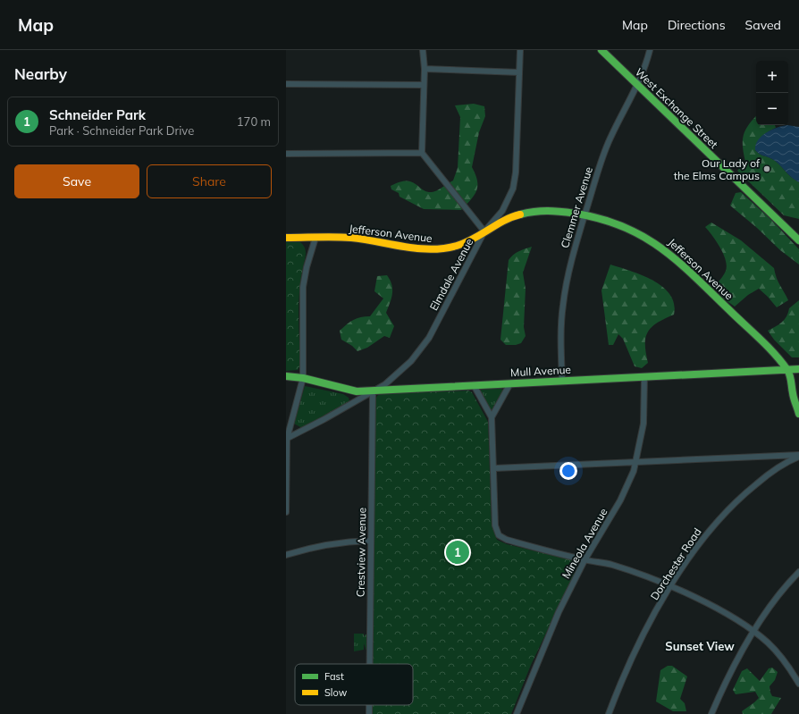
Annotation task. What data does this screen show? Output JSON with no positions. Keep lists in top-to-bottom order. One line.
{"streets":{"street":["West Exchange Street","Clemmer Avenue","Jefferson Avenue","Elmdale Avenue","Mull Avenue","Mineola Avenue","Crestview Avenue","Dorchester Road"]},"crossings":[["West Exchange Street","Clemmer Avenue"],["Clemmer Avenue","Jefferson Avenue"],["Clemmer Avenue","Mull Avenue"],["Jefferson Avenue","Elmdale Avenue"],["Jefferson Avenue","Mull Avenue"],["Elmdale Avenue","Mull Avenue"],["Elmdale Avenue","Crestview Avenue"],["Mull Avenue","Mineola Avenue"],["Mull Avenue","Crestview Avenue"]],"districts":["Sunset View"],"places":["Our Lady of the Elms Campus"],"legend":["Fast","Slow"],"page":{"header":"Map","nav":["Map","Directions","Saved"],"heading":"Nearby","map_buttons":["+","−"],"list":[{"mark":"1","name":"Schneider Park","note":"Park · Schneider Park Drive","value":"170 m"}],"buttons":["Save","Share"],"pins":"1"}}
